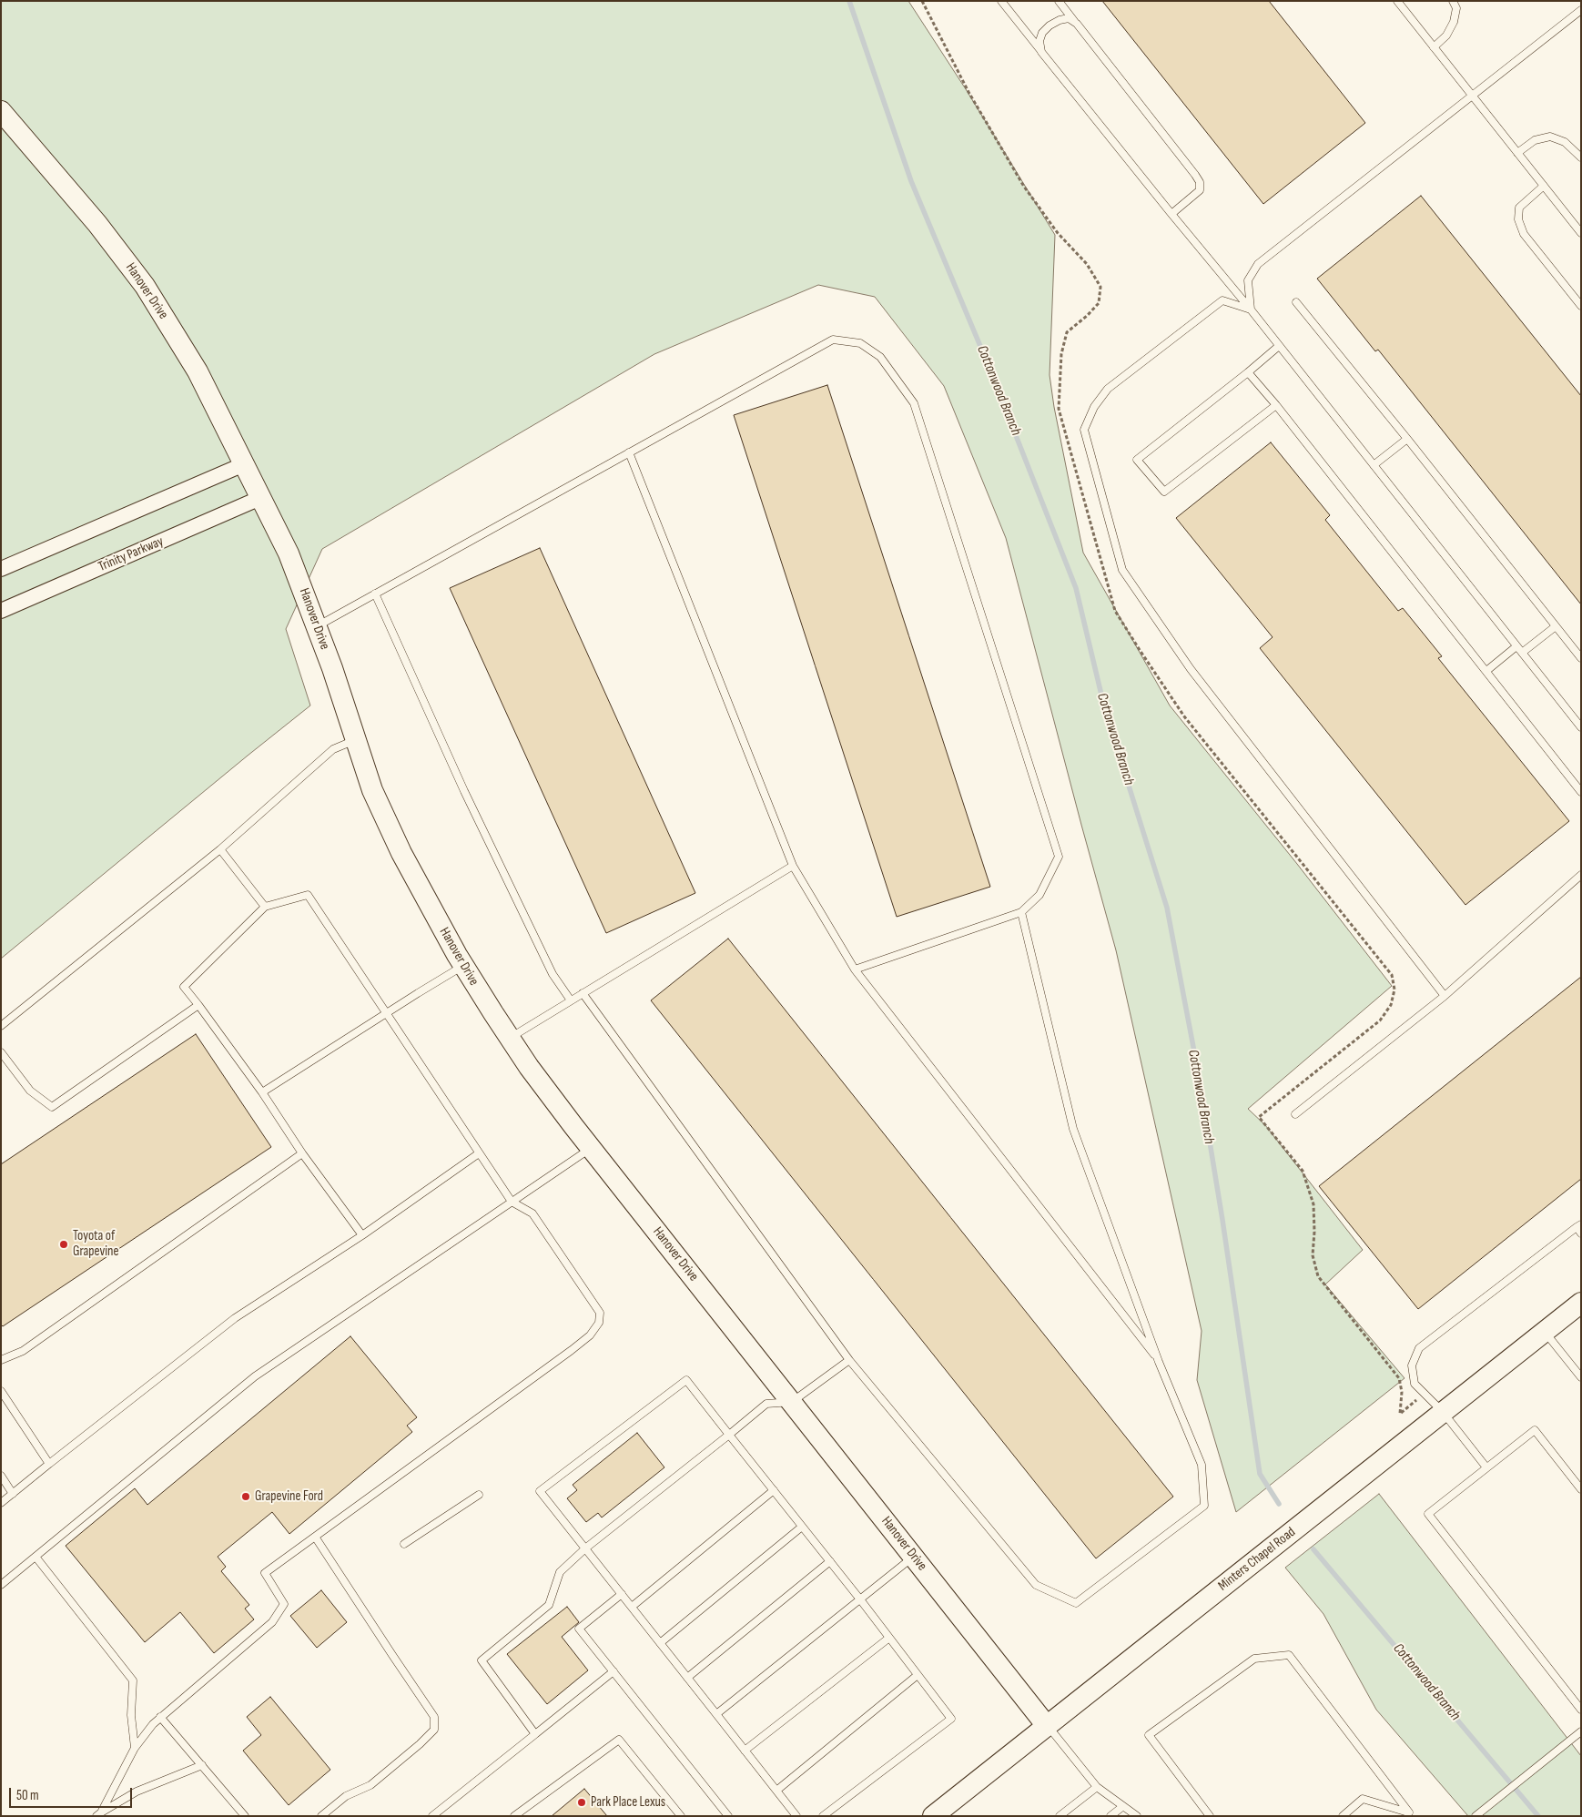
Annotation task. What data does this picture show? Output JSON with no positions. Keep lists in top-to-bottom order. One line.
{"streets":{"street":["Hanover Drive","Trinity Parkway","Minters Chapel Road"]},"crossings":[["Hanover Drive","Trinity Parkway"],["Hanover Drive","Minters Chapel Road"]],"water":["Cottonwood Branch"],"places":["Toyota of Grapevine","Grapevine Ford","Park Place Lexus"],"scale_bar":"50 m"}
